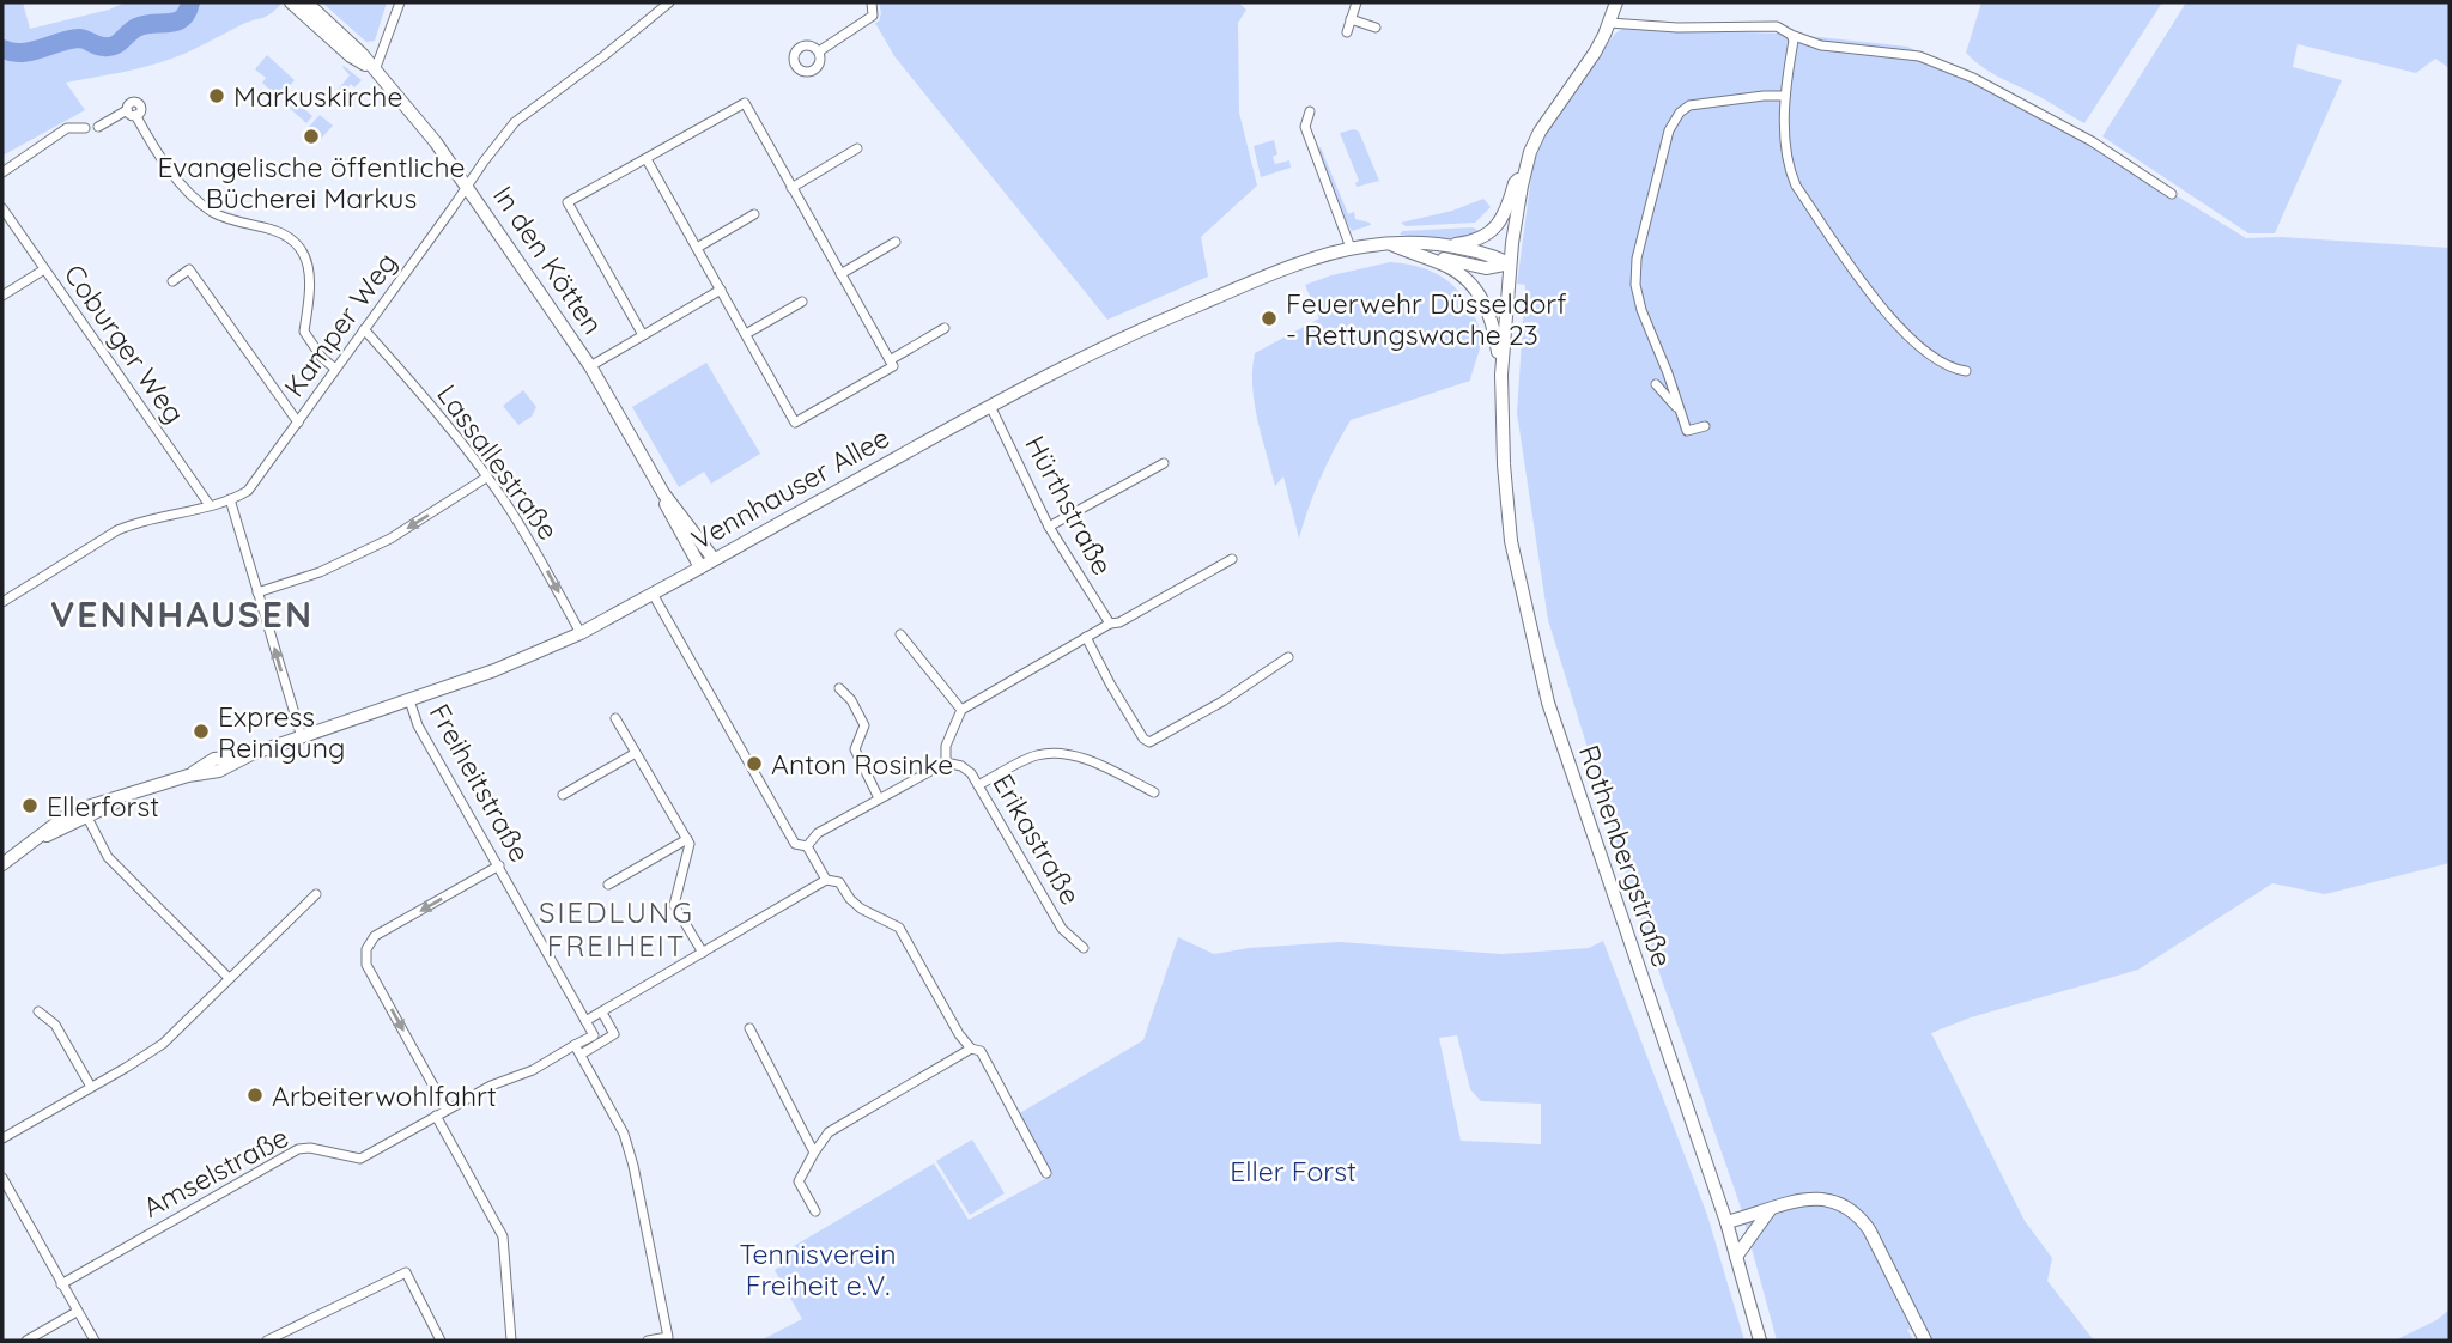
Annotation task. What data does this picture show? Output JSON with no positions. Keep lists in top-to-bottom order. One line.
{"streets":{"main road":["In den Kötten","Vennhauser Allee","Rothenbergstraße"],"street":["Kamper Weg","Coburger Weg","Lassallestraße","Hürthstraße","Freiheitstraße","Erikastraße","Amselstraße"]},"crossings":[["In den Kötten","Kamper Weg"],["In den Kötten","Vennhauser Allee"],["Kamper Weg","Coburger Weg"],["Kamper Weg","Lassallestraße"],["Lassallestraße","Vennhauser Allee"],["Vennhauser Allee","Hürthstraße"],["Vennhauser Allee","Freiheitstraße"],["Vennhauser Allee","Rothenbergstraße"]],"one_way":["Lassallestraße"],"districts":["VENNHAUSEN","SIEDLUNG FREIHEIT"],"parks":["Eller Forst","Tennisverein Freiheit e.V."],"places":["Markuskirche","Evangelische öffentliche Bücherei Markus","Feuerwehr Düsseldorf - Rettungswache 23","Express Reinigung","Anton Rosinke","Ellerforst","Arbeiterwohlfahrt"]}
